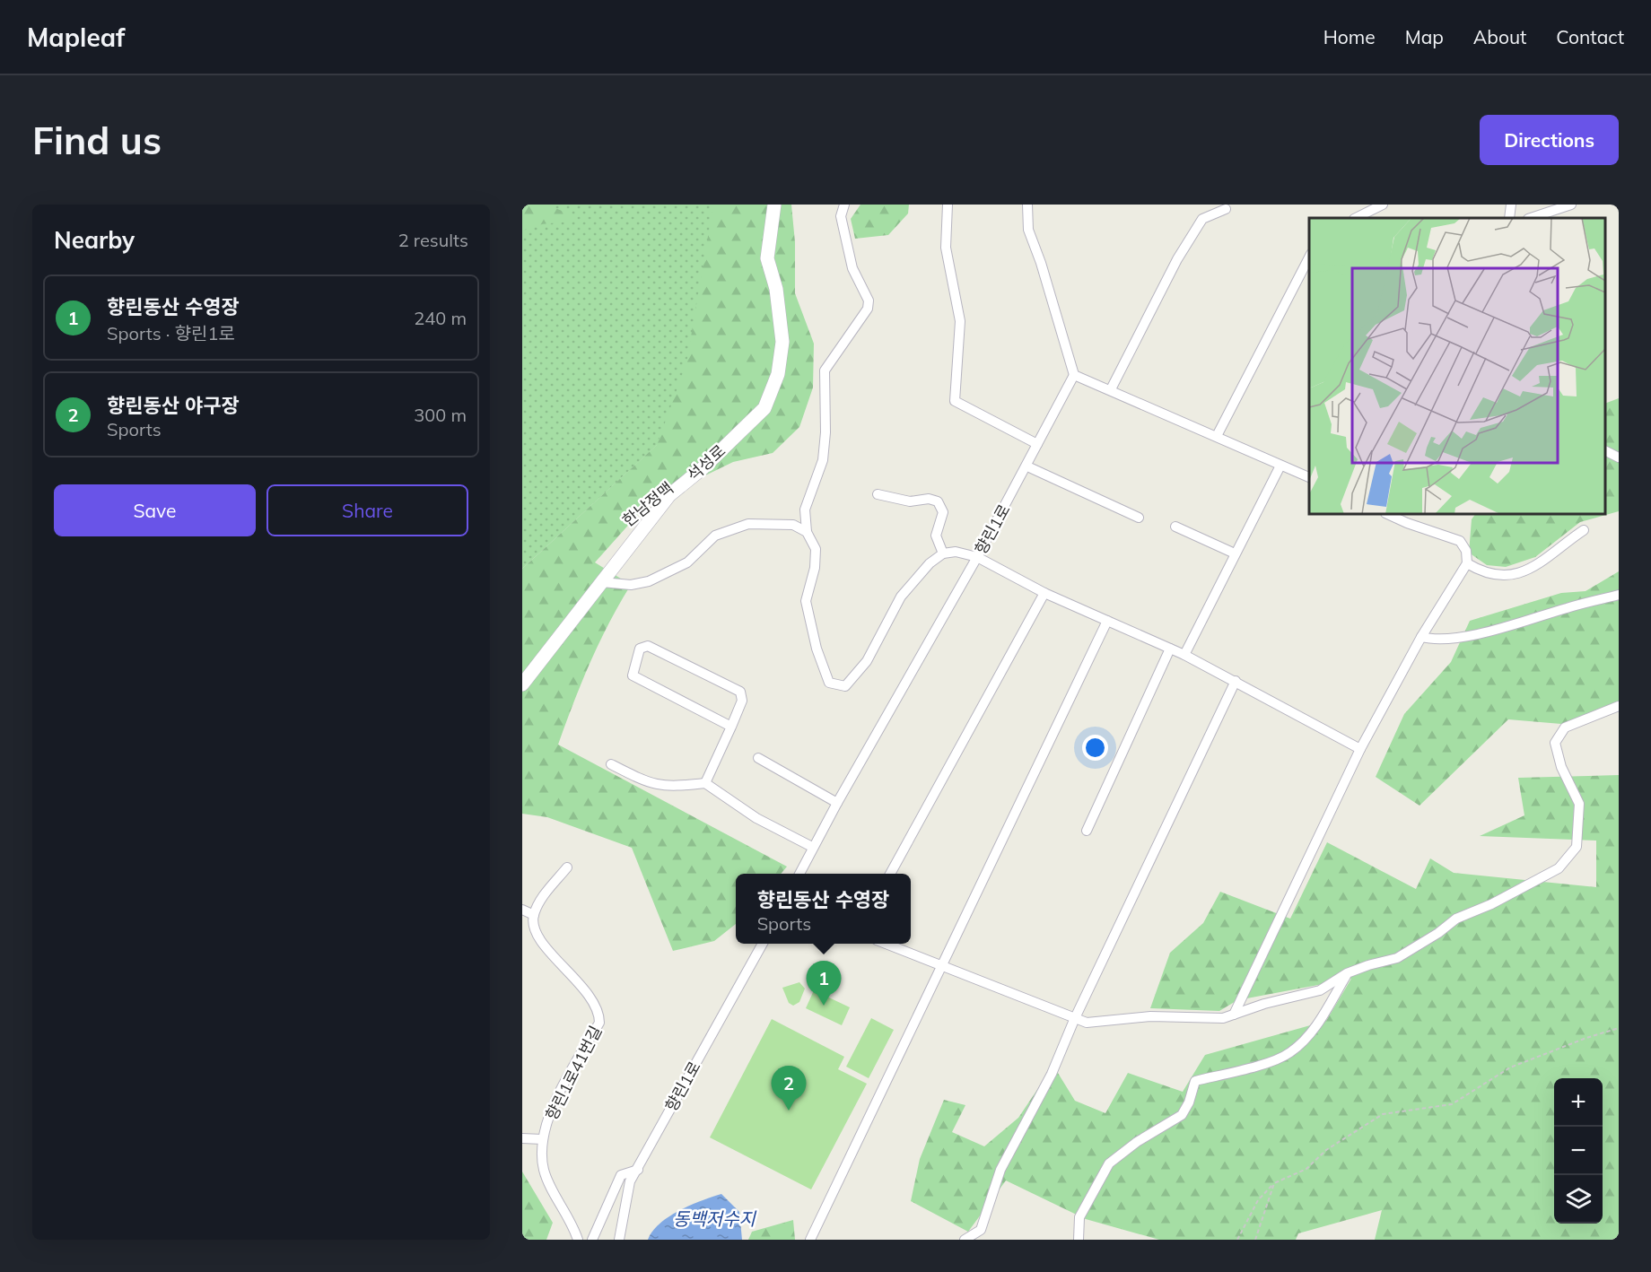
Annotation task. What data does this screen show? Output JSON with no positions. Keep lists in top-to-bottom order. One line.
{"streets":{"street":["석성로","향린1로","향린1로41번길"]},"water":["동백저수지"],"page":{"header":"Mapleaf","nav":["Home","Map","About","Contact"],"buttons":["Directions",["Save","Share"]],"title":"Find us","heading":["Nearby","2 results"],"list":[{"mark":"1","name":"향린동산 수영장","note":"Sports · 향린1로","value":"240 m"},{"mark":"2","name":"향린동산 야구장","note":"Sports","value":"300 m"}],"popup":["향린동산 수영장","Sports"],"pins":["1","2"],"map_buttons":["+","−"]}}
